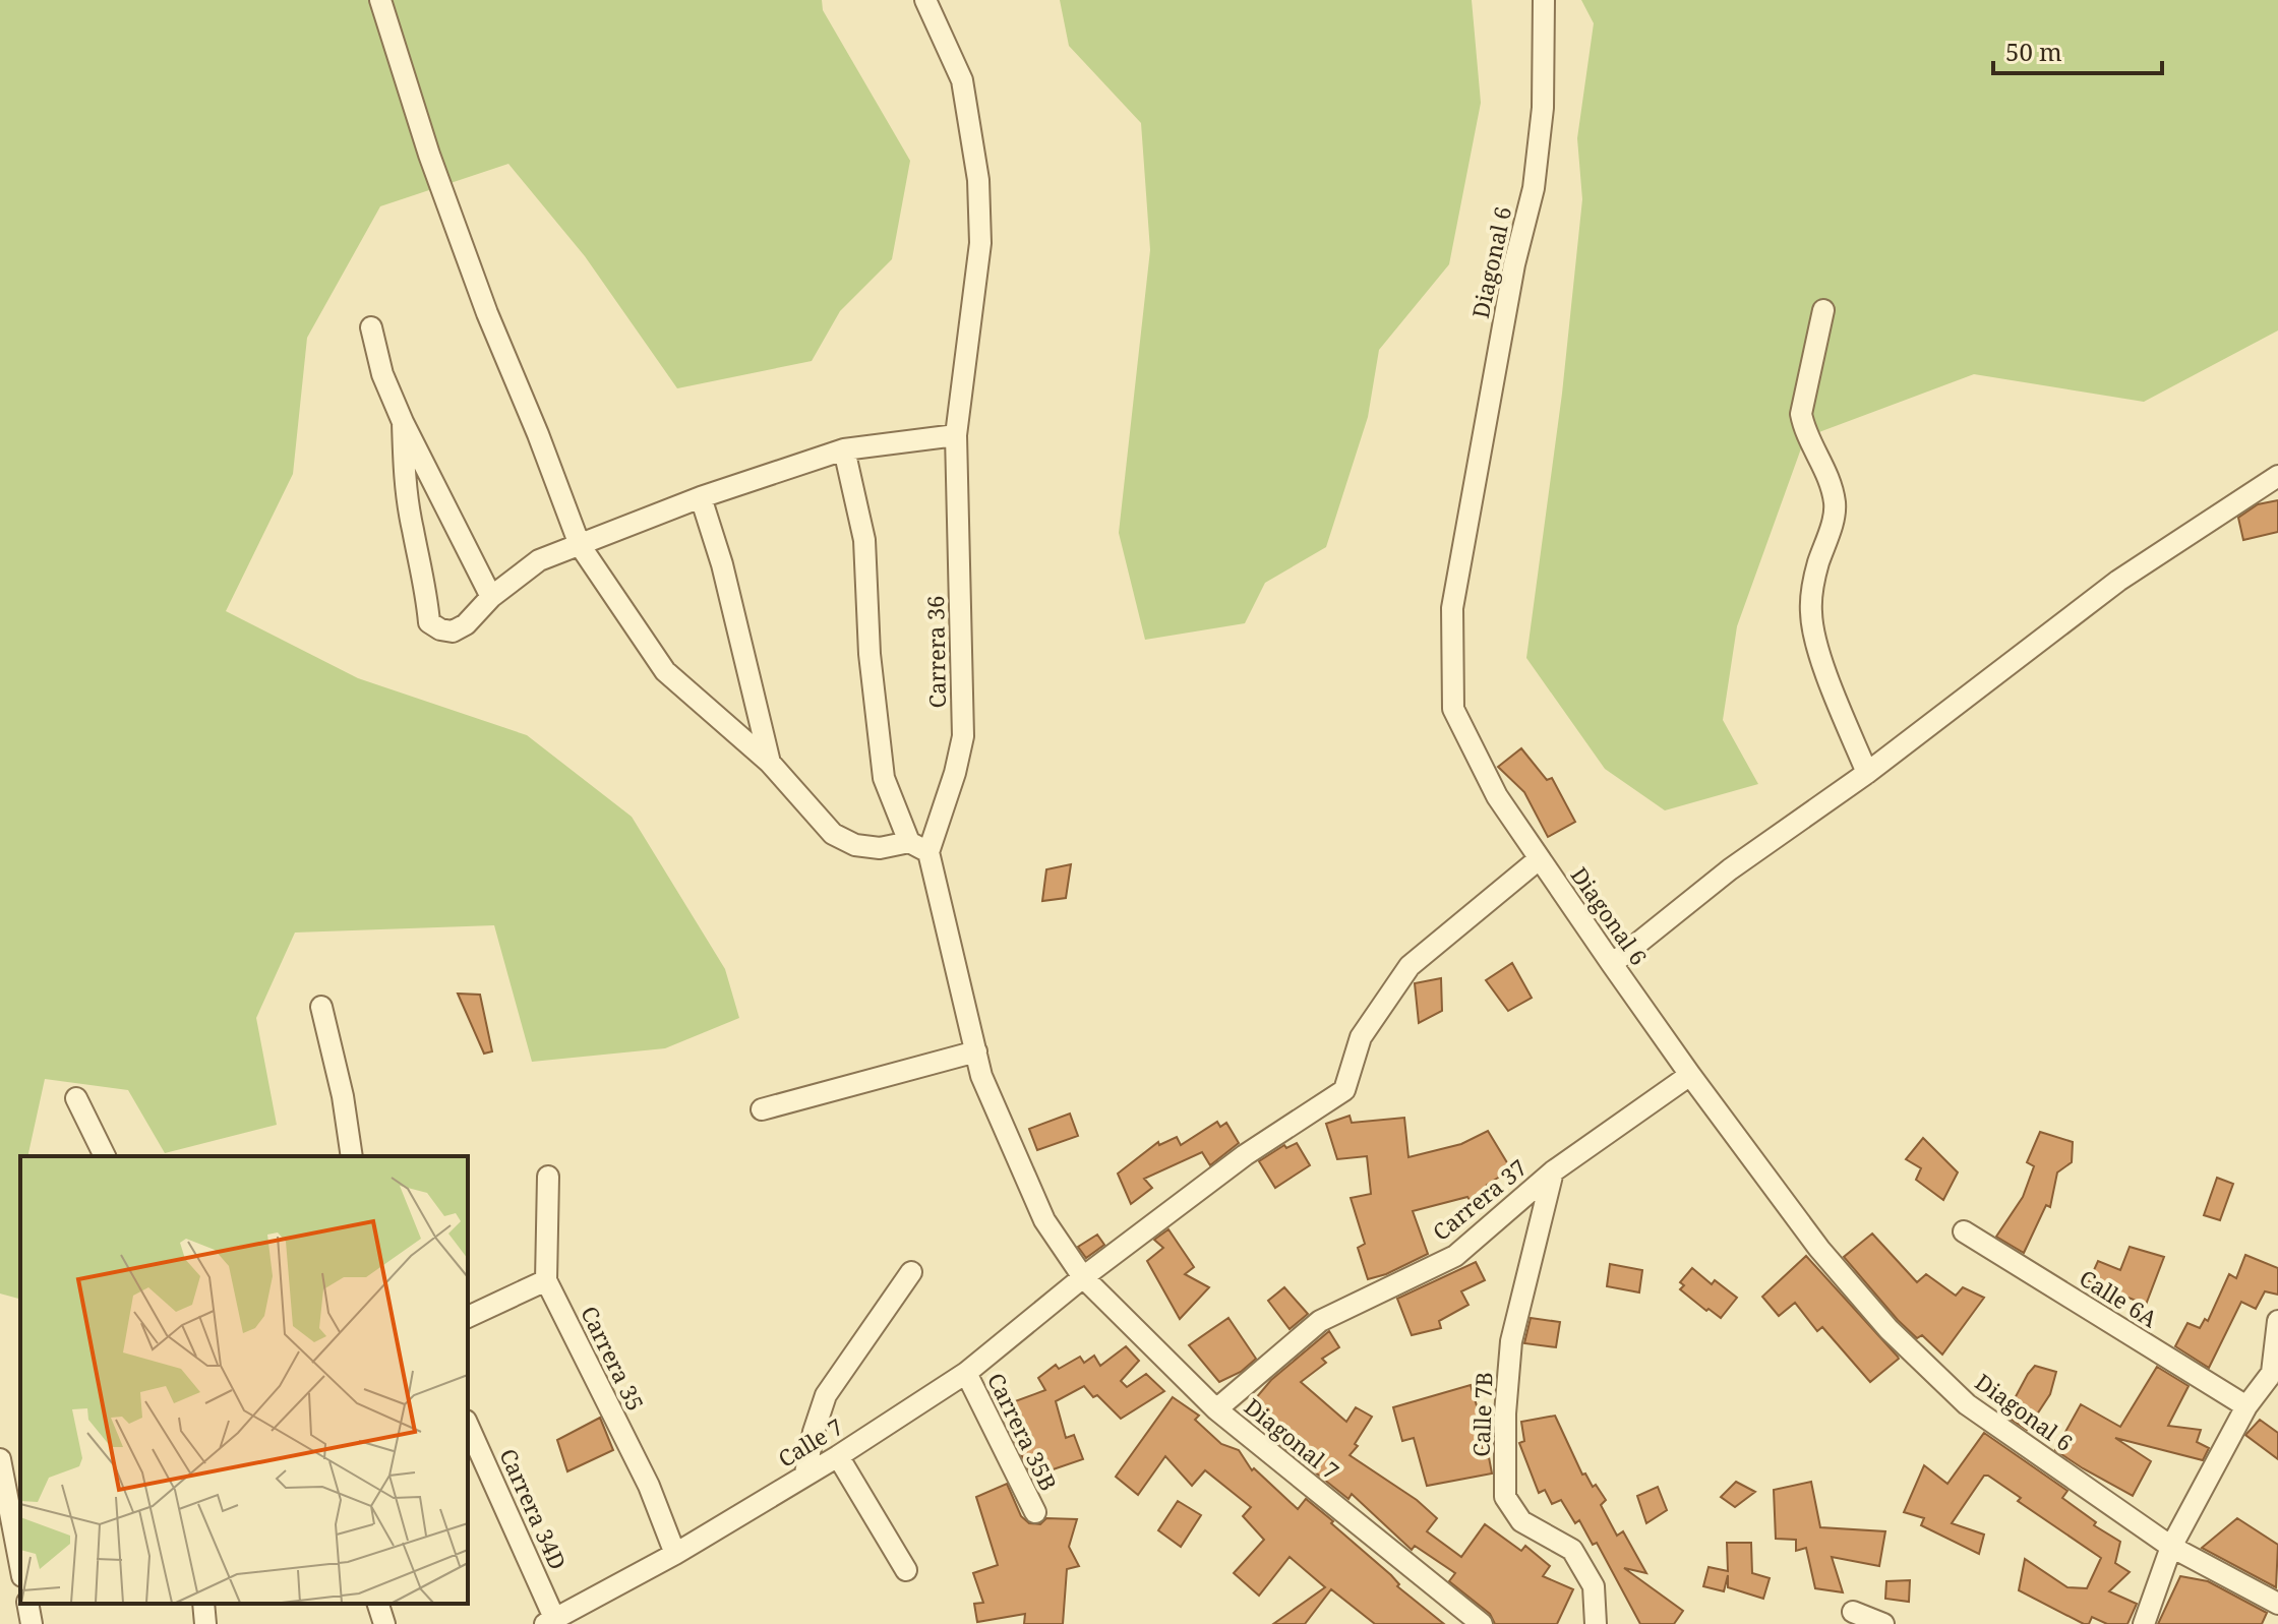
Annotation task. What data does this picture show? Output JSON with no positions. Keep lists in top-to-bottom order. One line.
{"streets":{"street":["Diagonal 6","Carrera 36","Carrera 37","Calle 6A","Carrera 35","Calle 7B","Carrera 35B","Diagonal 7","Calle 7","Carrera 34D"]},"crossings":[["Diagonal 6","Carrera 37"],["Diagonal 6","Calle 7"],["Carrera 37","Calle 7B"],["Carrera 37","Diagonal 7"],["Carrera 35","Calle 7"],["Carrera 35B","Calle 7"],["Diagonal 7","Calle 7"],["Calle 7","Carrera 34D"]],"scale_bar":"50 m"}
